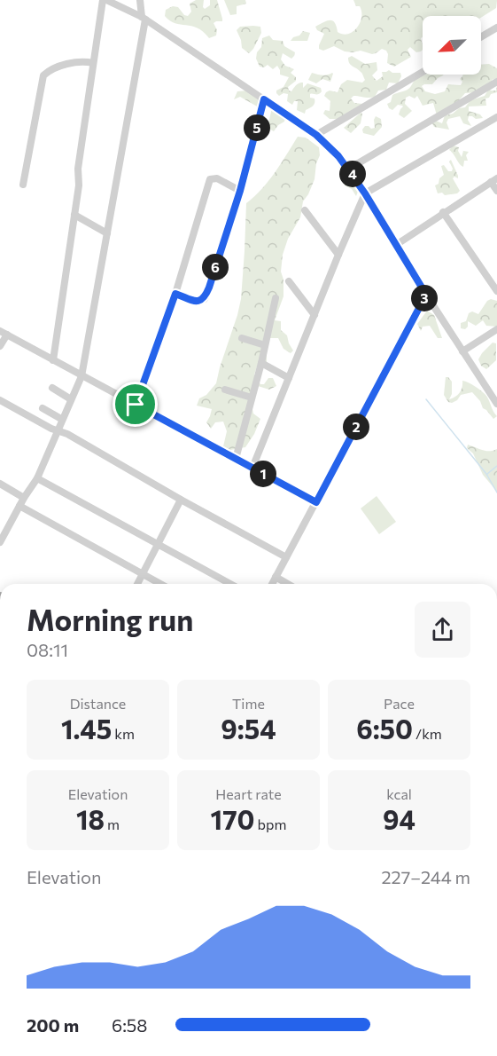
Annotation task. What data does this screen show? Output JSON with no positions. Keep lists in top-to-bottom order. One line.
{"north":"bottom left","page":{"pins":["5","4","6","3","2","1"],"heading":["Morning run","08:11"],"stats":[["Distance","1.45 km"],["Time","9:54"],["Pace","6:50 /km"],["Elevation","18 m"],["Heart rate","170 bpm"],["kcal","94"]],"chart":["Elevation","227–244 m"],"list":[{"name":"200 m","note":"6:58"}]}}
